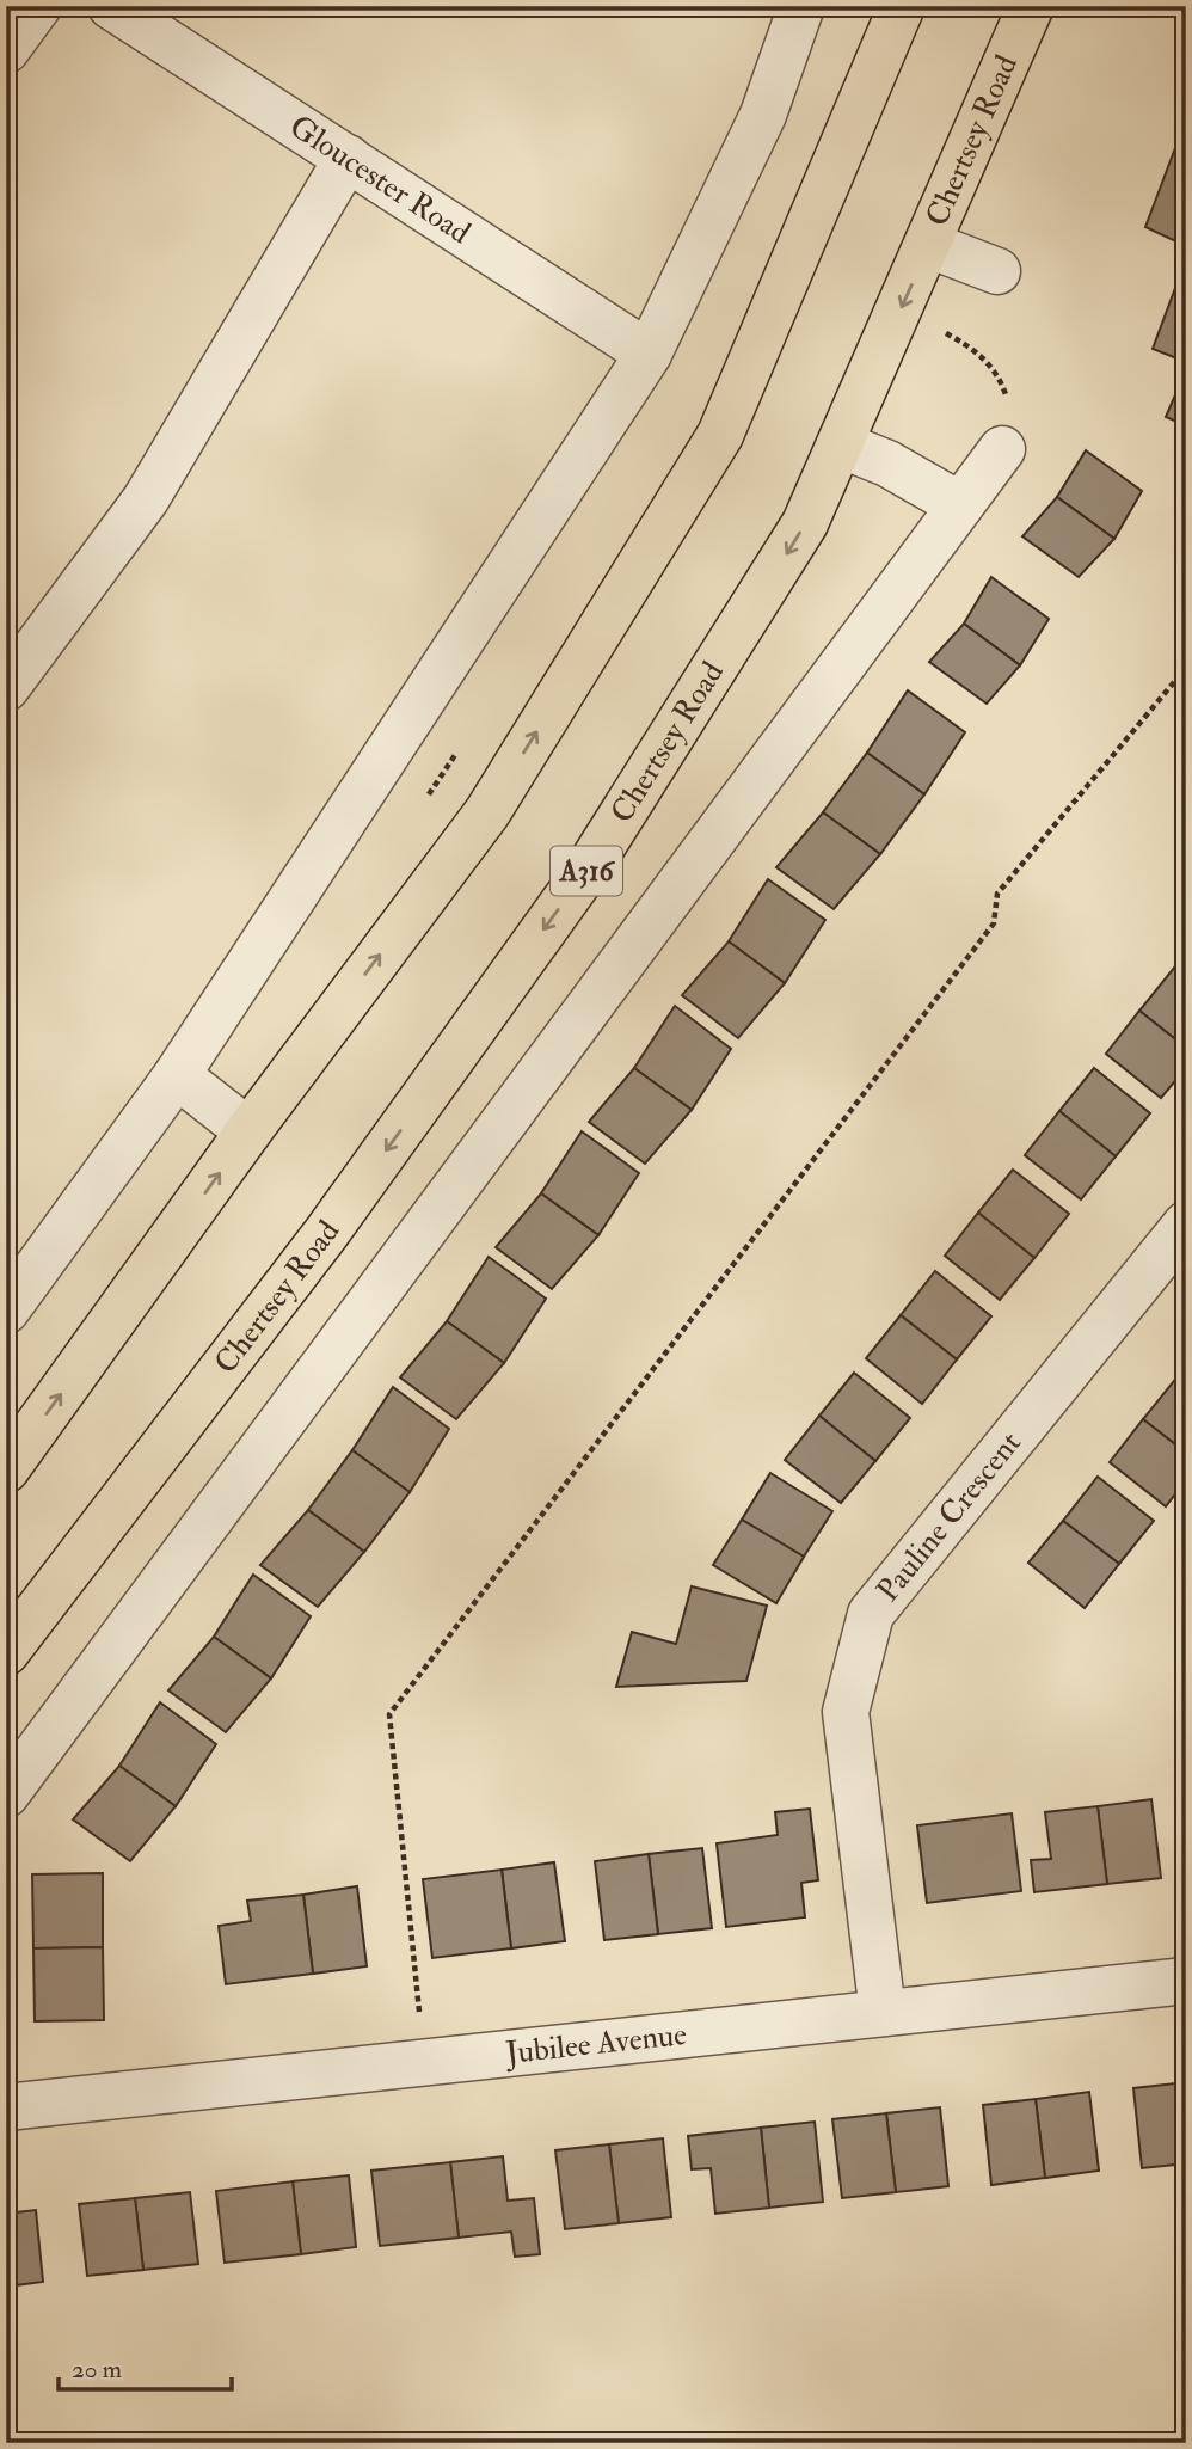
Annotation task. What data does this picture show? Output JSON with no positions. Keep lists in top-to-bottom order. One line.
{"streets":{"highway":["Chertsey Road","A316"],"street":["Gloucester Road","Pauline Crescent","Jubilee Avenue"]},"crossings":[["Pauline Crescent","Jubilee Avenue"]],"scale_bar":"20 m"}
